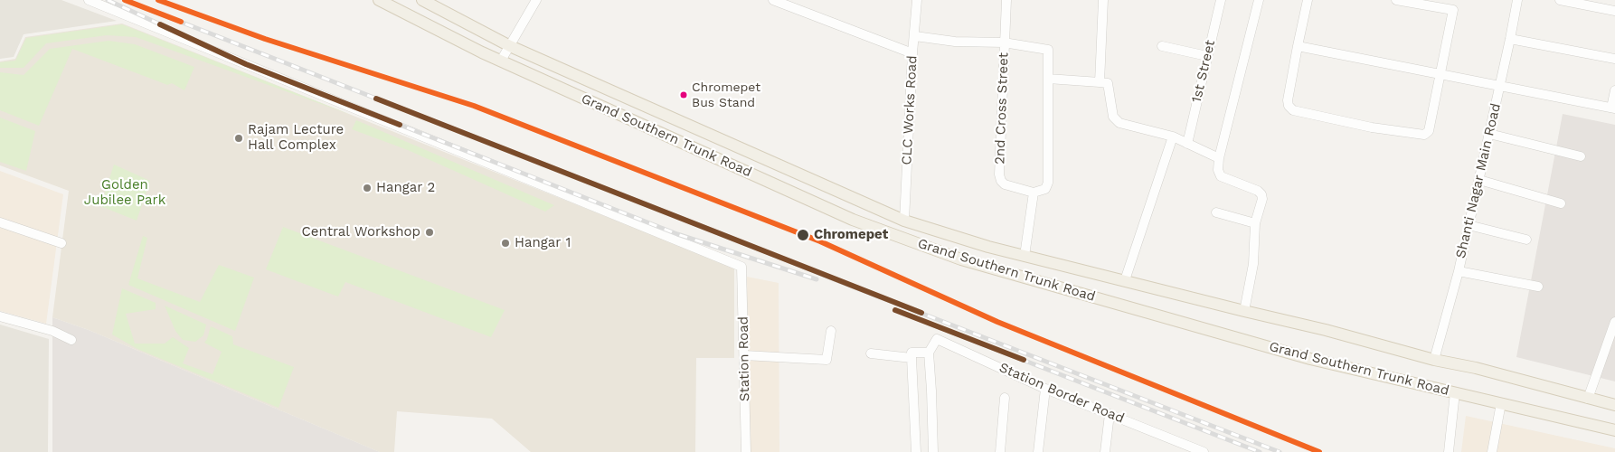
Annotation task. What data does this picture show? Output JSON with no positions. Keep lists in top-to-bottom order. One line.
{"streets":{"main road":["Grand Southern Trunk Road"],"street":["1st Street","2nd Cross Street","CLC Works Road","Shanti Nagar Main Road","Station Road","Station Border Road"]},"crossings":[["CLC Works Road","Grand Southern Trunk Road"],["Grand Southern Trunk Road","Shanti Nagar Main Road"]],"parks":["Golden Jubilee Park"],"places":["Chromepet Bus Stand","Rajam Lecture Hall Complex","Hangar 2","Central Workshop","Chromepet","Hangar 1"]}
